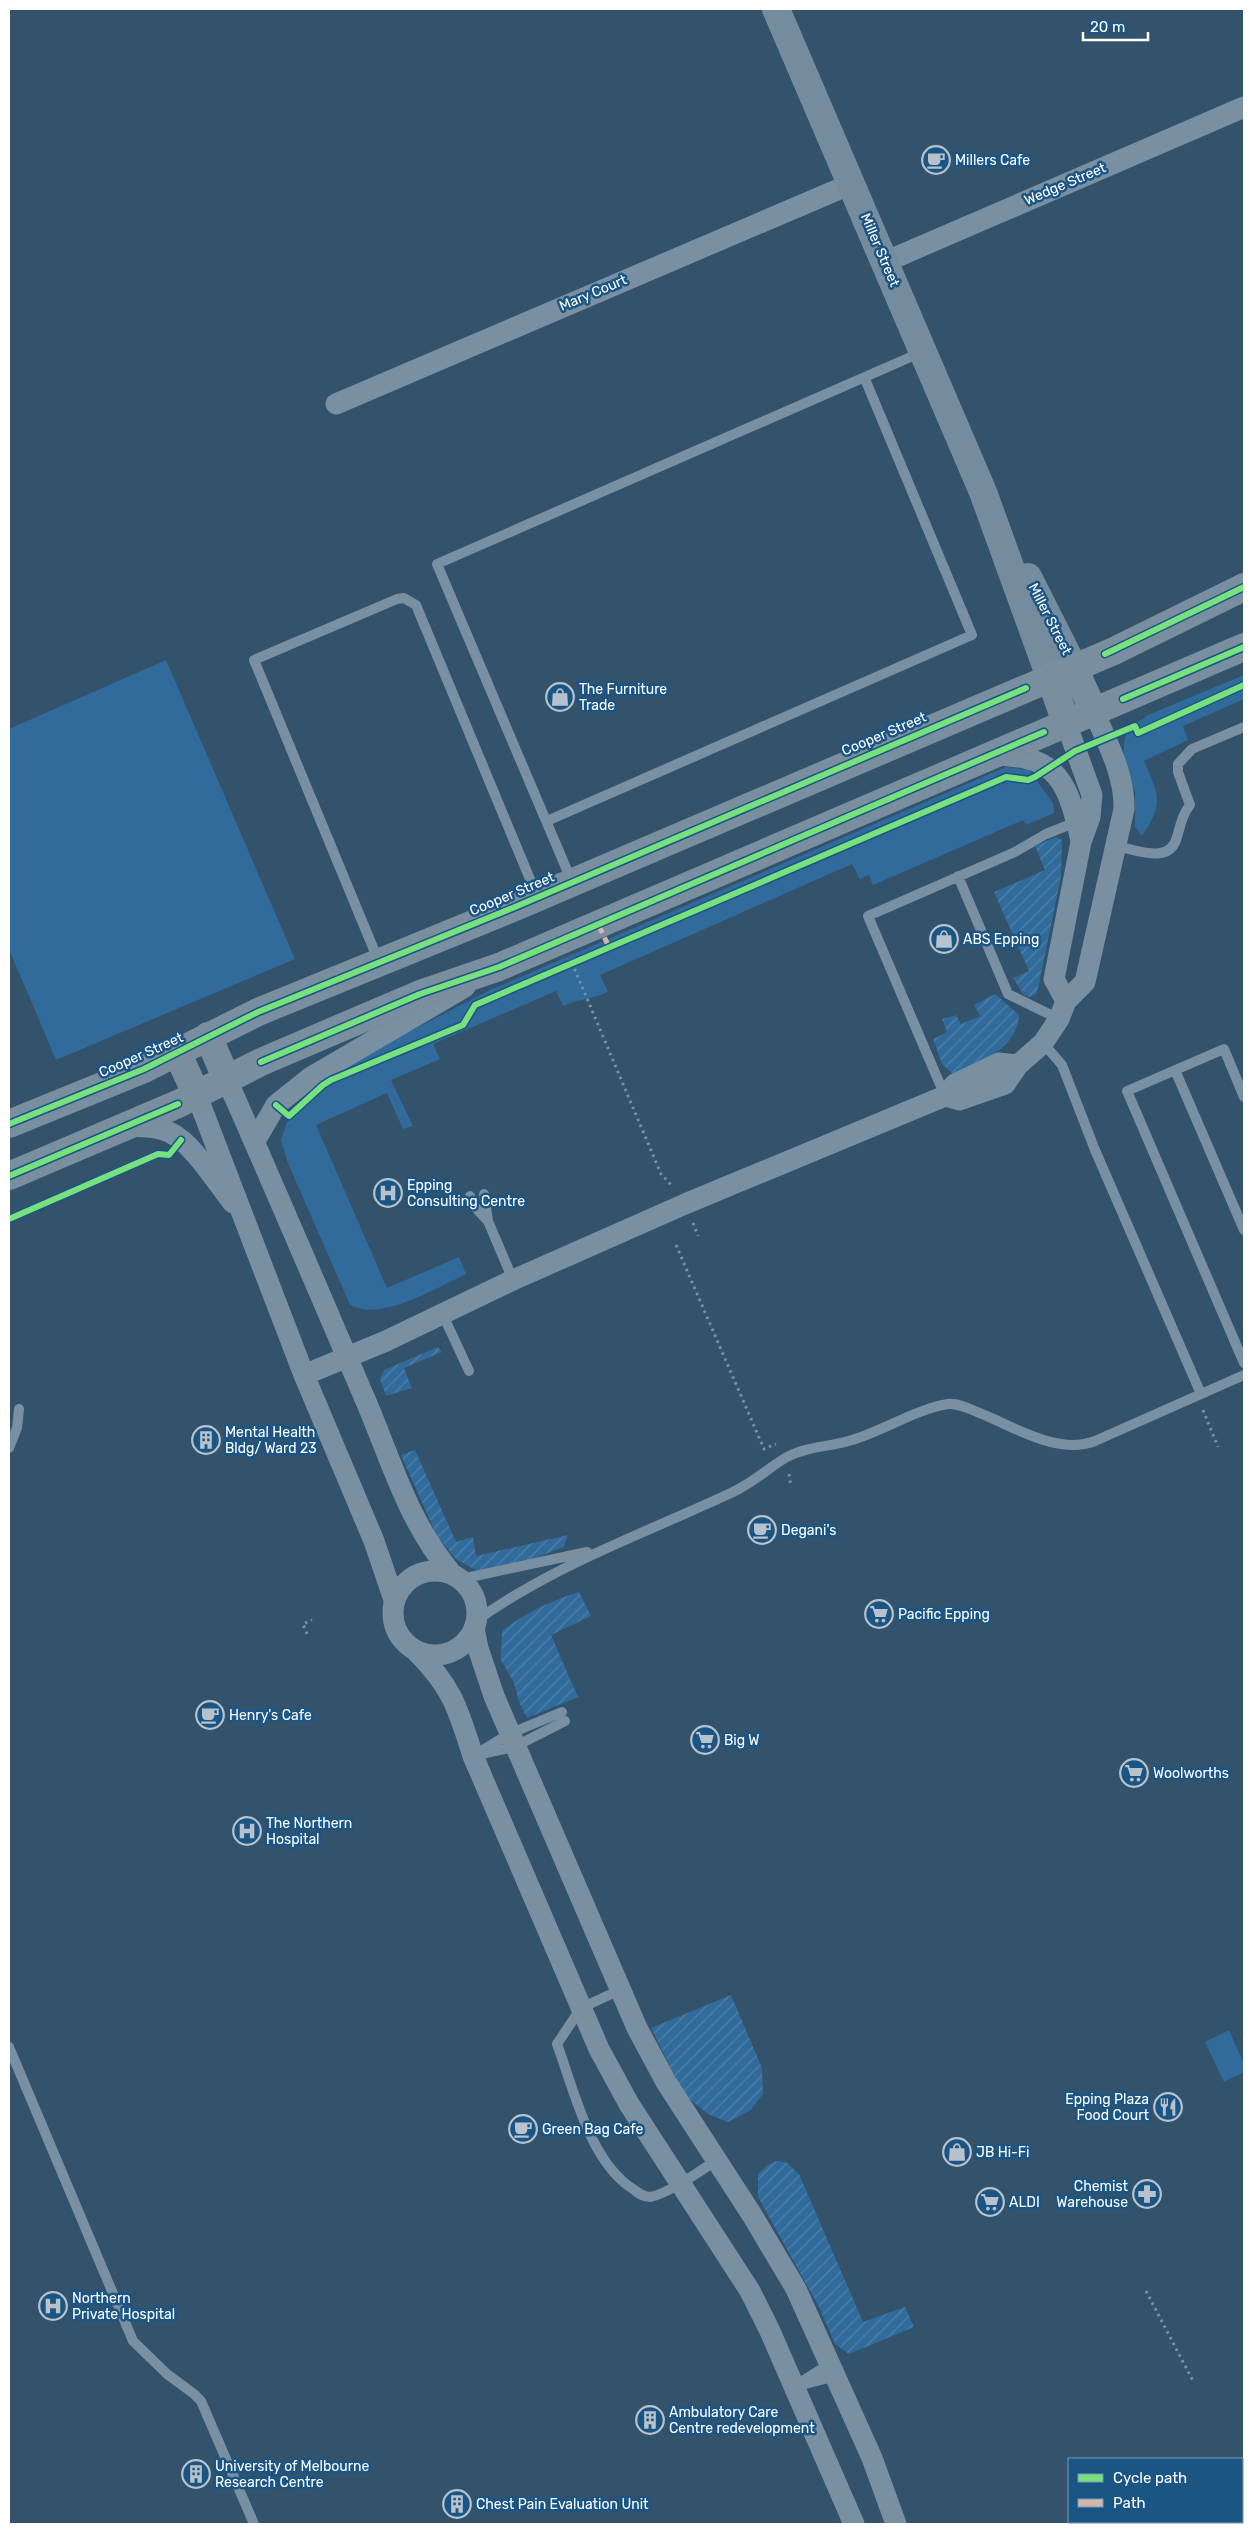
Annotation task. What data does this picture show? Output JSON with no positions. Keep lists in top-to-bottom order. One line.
{"streets":{"main road":["Cooper Street"],"street":["Wedge Street","Miller Street","Mary Court"]},"crossings":[["Wedge Street","Miller Street"],["Miller Street","Mary Court"],["Miller Street","Cooper Street"]],"places":{"cafe":["Millers Cafe","Degani's","Henry's Cafe","Green Bag Cafe"],"shop":["The Furniture Trade","ABS Epping","JB Hi-Fi"],"hospital":["Epping Consulting Centre","The Northern Hospital","Northern Private Hospital"],"building":["Mental Health Bldg/ Ward 23","Ambulatory Care Centre redevelopment","University of Melbourne Research Centre","Chest Pain Evaluation Unit"],"supermarket":["Pacific Epping","Big W","Woolworths","ALDI"],"restaurant":["Epping Plaza Food Court"],"pharmacy":["Chemist Warehouse"]},"legend":["Cycle path","Path"],"scale_bar":"20 m"}
